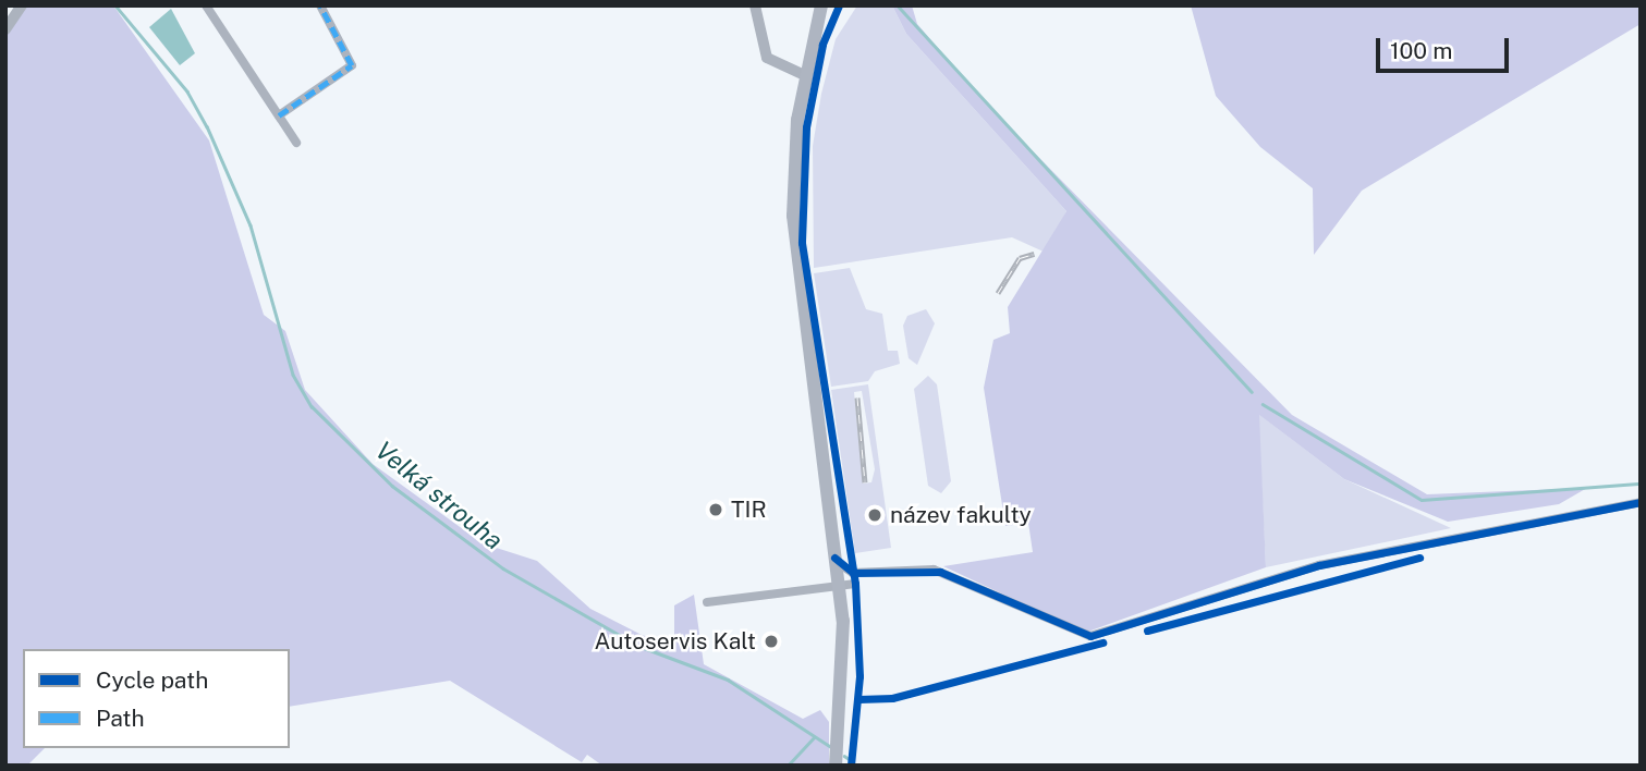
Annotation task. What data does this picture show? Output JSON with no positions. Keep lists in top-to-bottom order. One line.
{"water":["Velká strouha"],"places":["TIR","název fakulty","Autoservis Kalt"],"legend":["Cycle path","Path"],"scale_bar":"100 m"}
